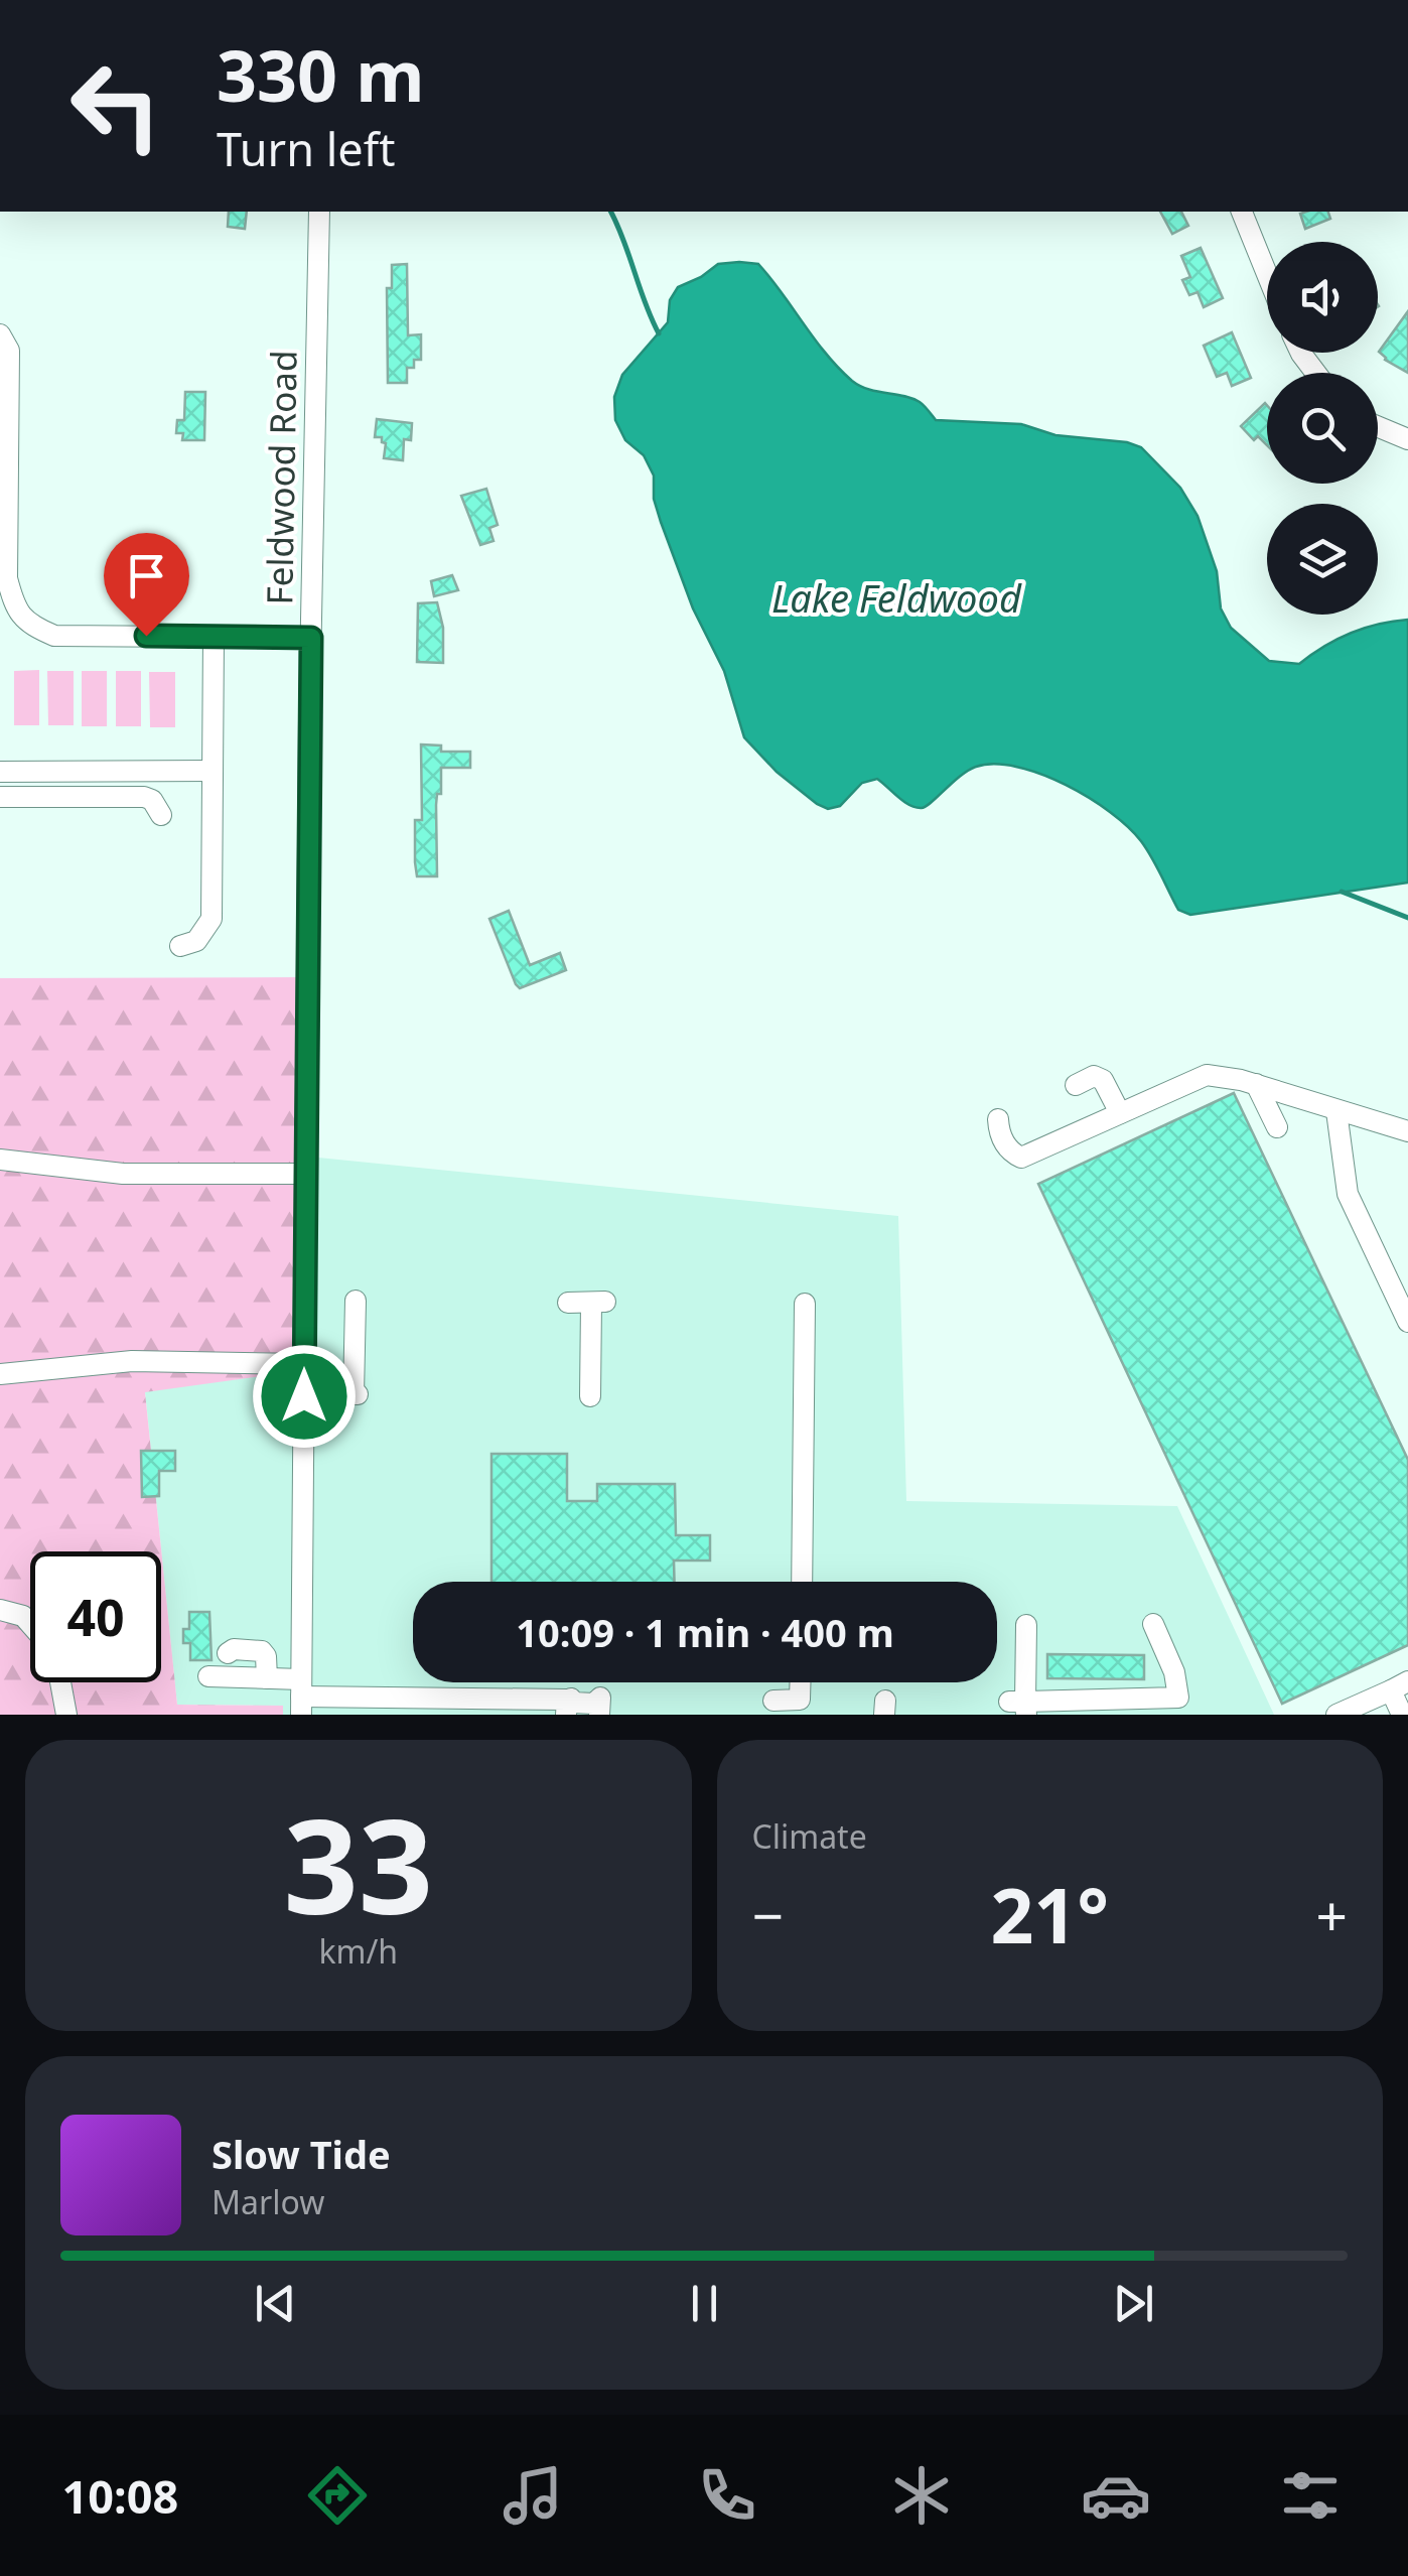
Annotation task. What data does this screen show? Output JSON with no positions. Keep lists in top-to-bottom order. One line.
{"streets":{"street":["Feldwood Road"]},"water":["Lake Feldwood"],"page":{"turn":["330 m","Turn left"],"limit":"40","trip":"10:09 · 1 min · 400 m","tile":[["33","km/h"],"Climate"],"heat":["−","21°","+"],"song":["Slow Tide","Marlow"],"tabs":"10:08"}}
